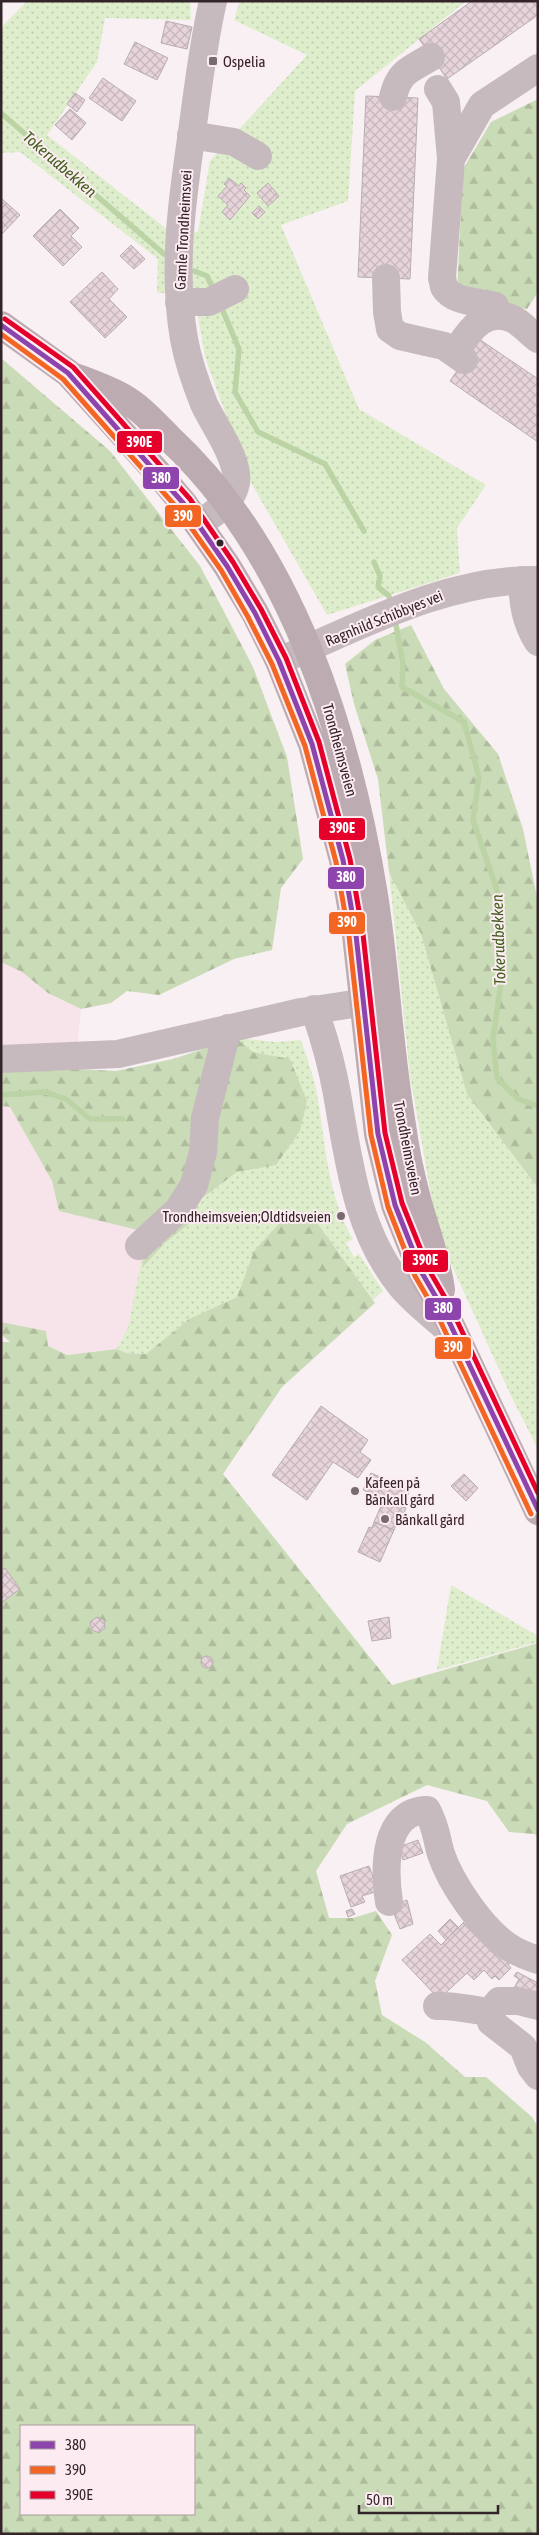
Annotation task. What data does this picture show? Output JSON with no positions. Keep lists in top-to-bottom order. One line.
{"streets":{"highway":["Trondheimsveien"],"street":["Gamle Trondheimsvei","Ragnhild Schibbyes vei"]},"crossings":[["Gamle Trondheimsvei","Trondheimsveien"],["Ragnhild Schibbyes vei","Trondheimsveien"]],"water":["Tokerudbekken"],"places":{"transit":["Ospelia"],"other":["Trondheimsveien;Oldtidsveien","Kafeen på Bånkall gård","Bånkall gård"]},"lines":["transit line 390E","transit line 380","transit line 390"],"legend":["380","390","390E"],"scale_bar":"50 m"}
